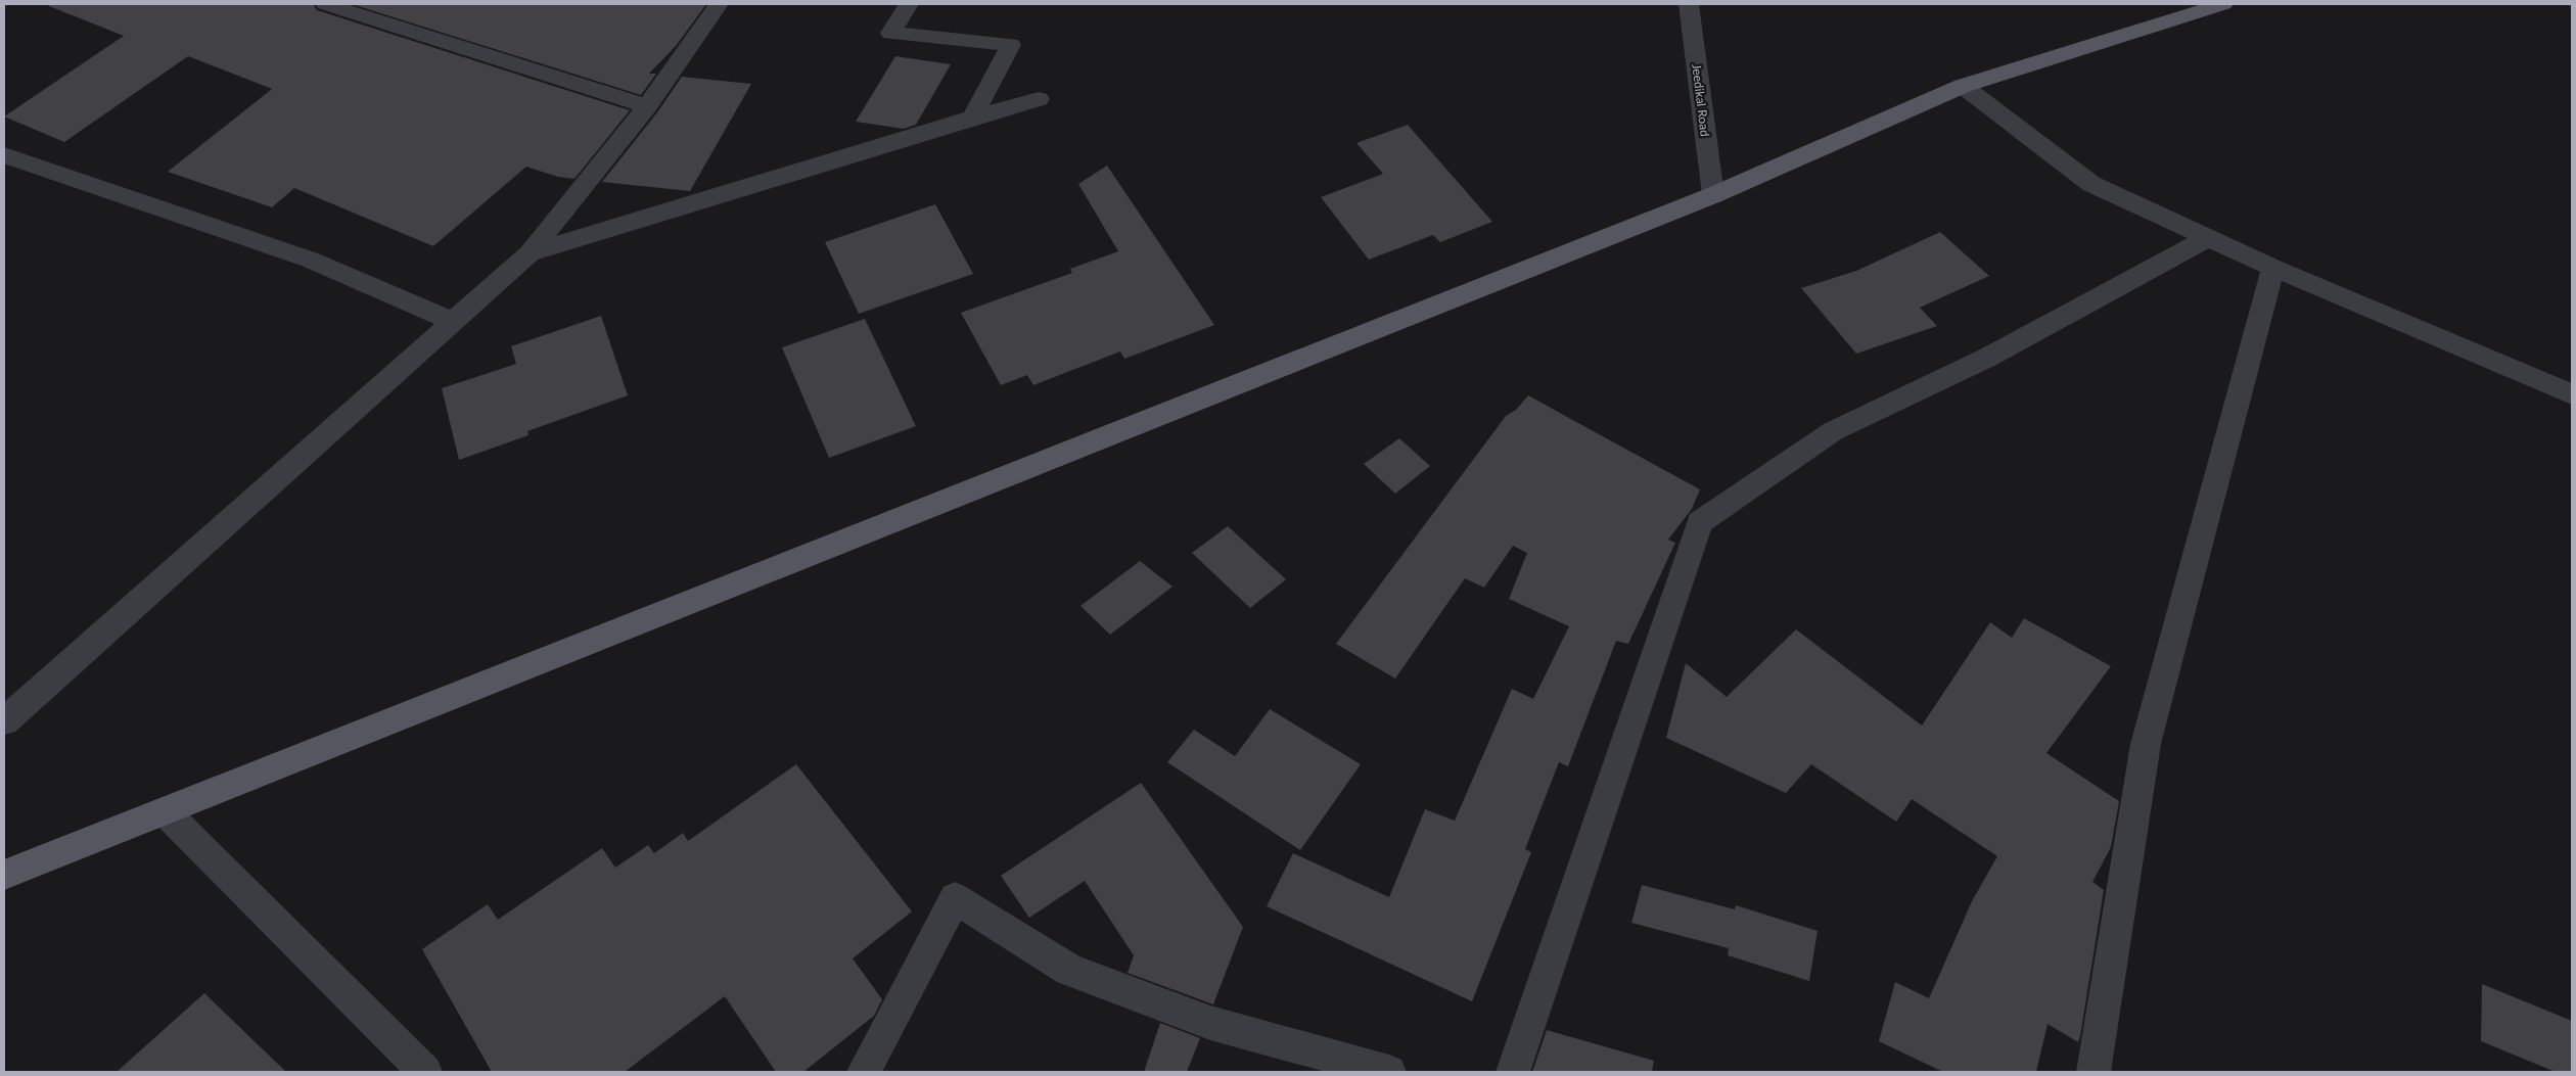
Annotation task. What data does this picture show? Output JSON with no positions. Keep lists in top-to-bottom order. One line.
{"streets":{"street":["Jeedikal Road"]}}
